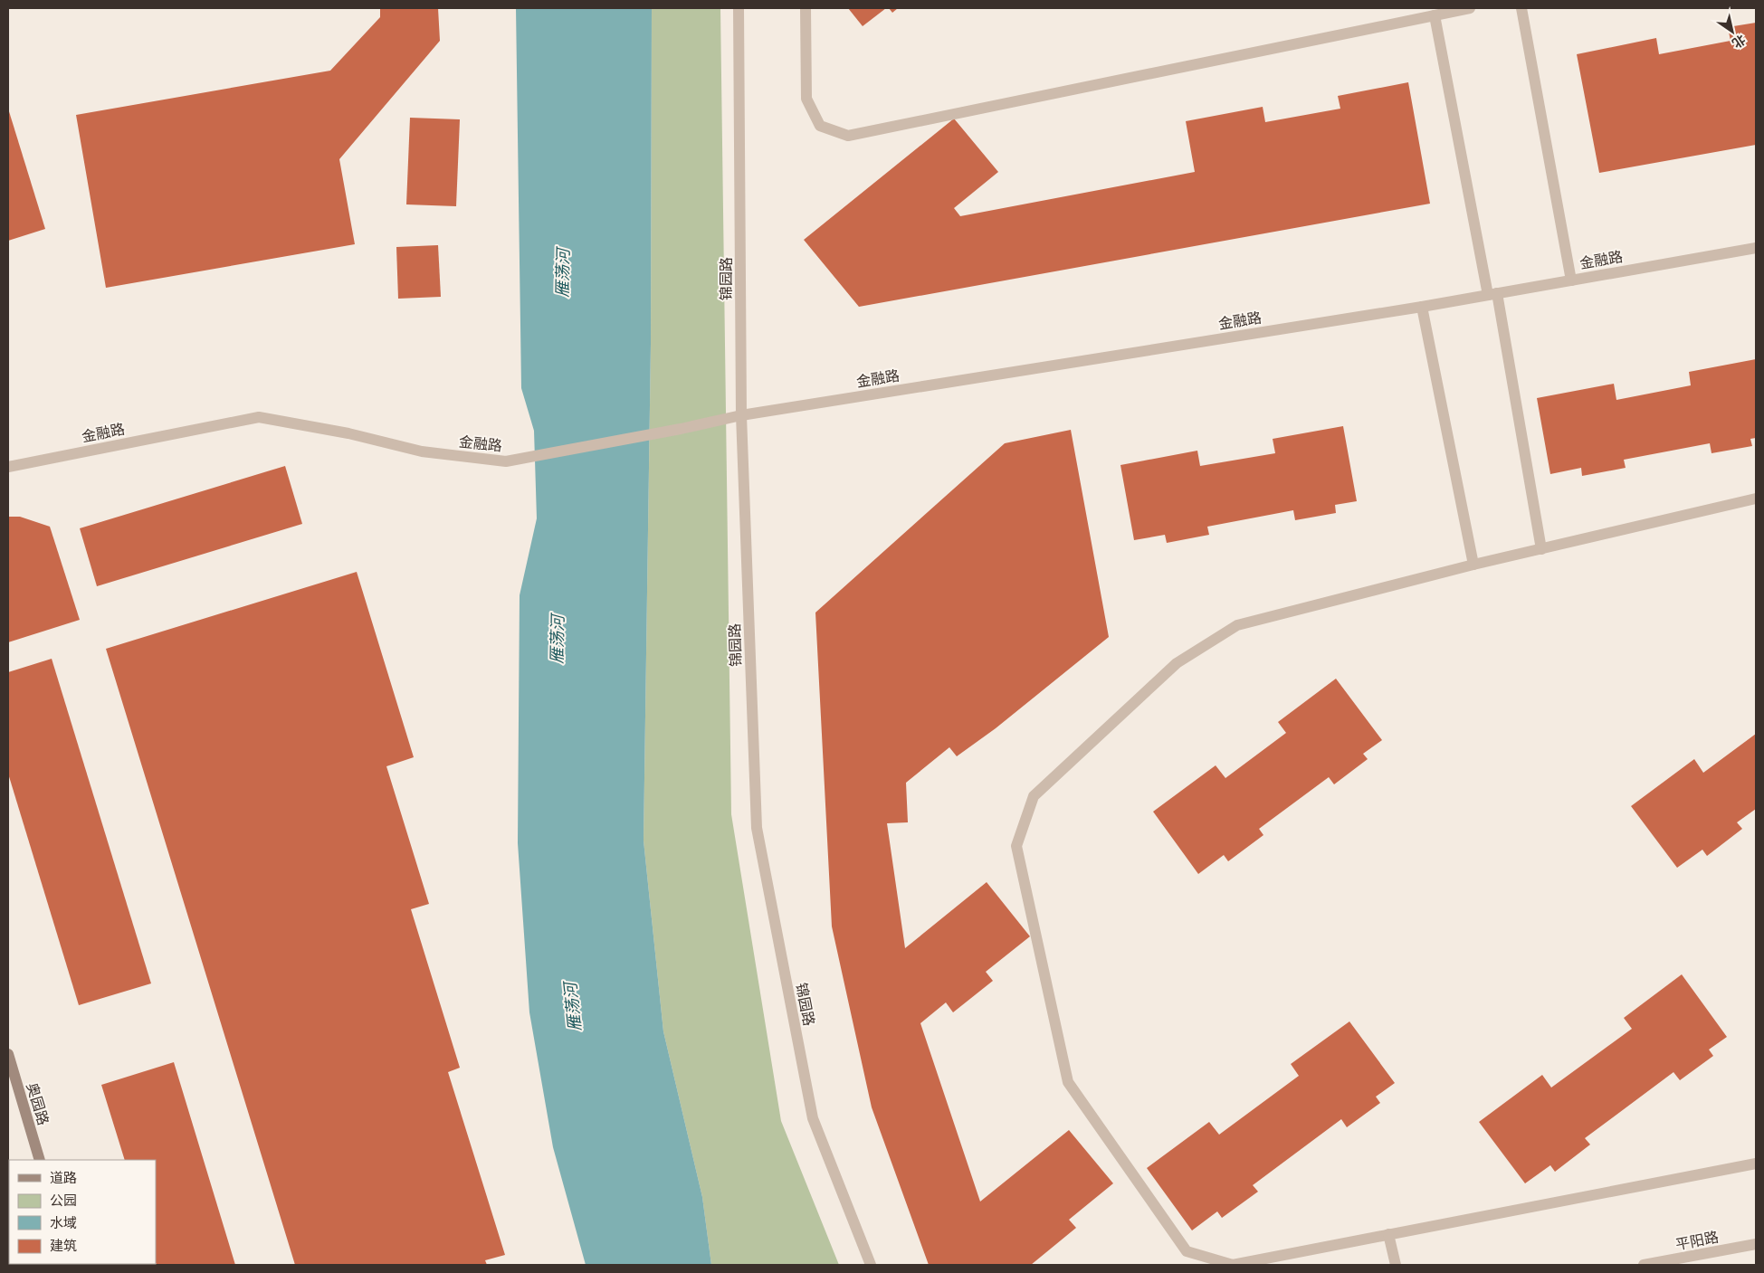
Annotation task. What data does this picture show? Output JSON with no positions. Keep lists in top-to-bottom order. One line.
{"streets":{"street":["金融路","锦园路","奥园路","平阳路"]},"crossings":[["金融路","锦园路"]],"water":["雁荡河"],"legend":["道路","公园","水域","建筑"],"north":"bottom right"}
